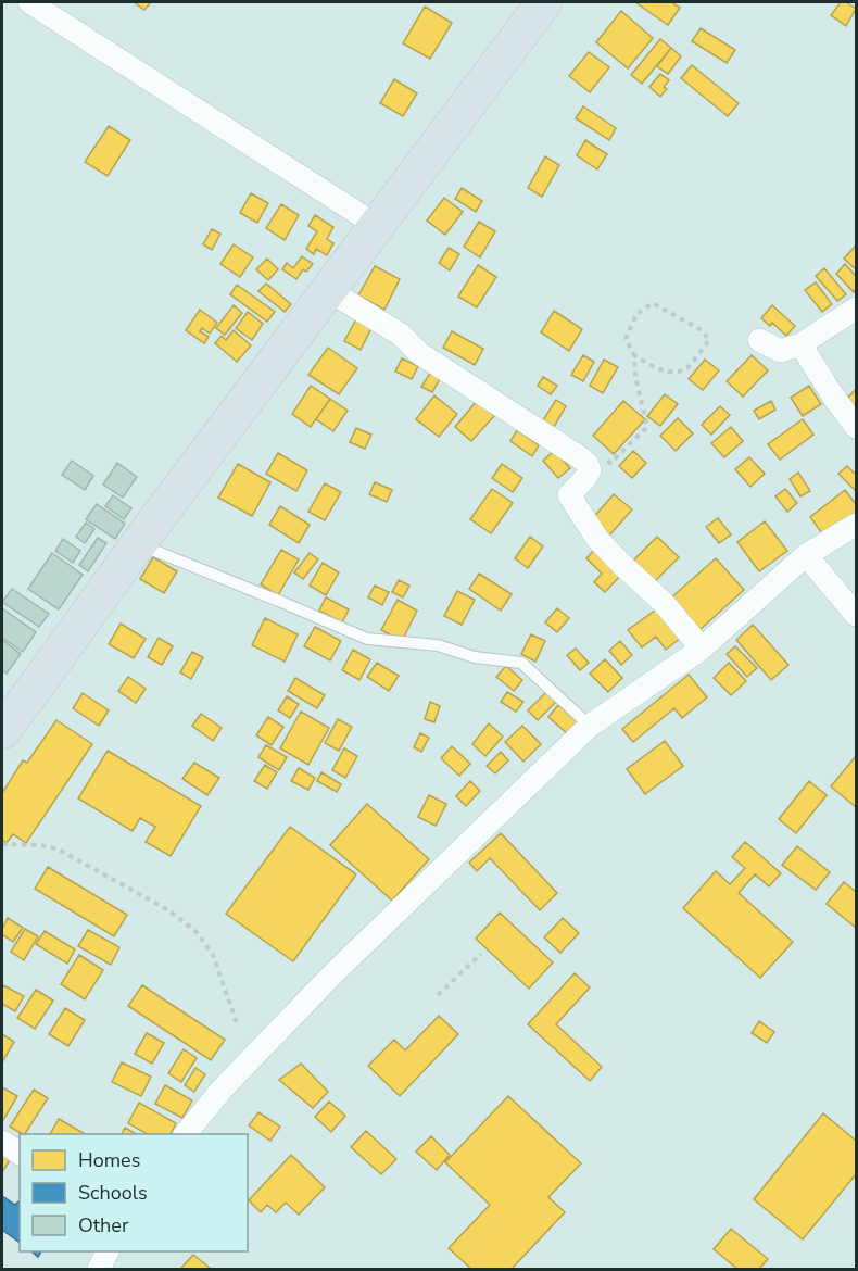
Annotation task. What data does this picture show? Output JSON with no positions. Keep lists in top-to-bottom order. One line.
{"legend":["Homes","Schools","Other"]}
